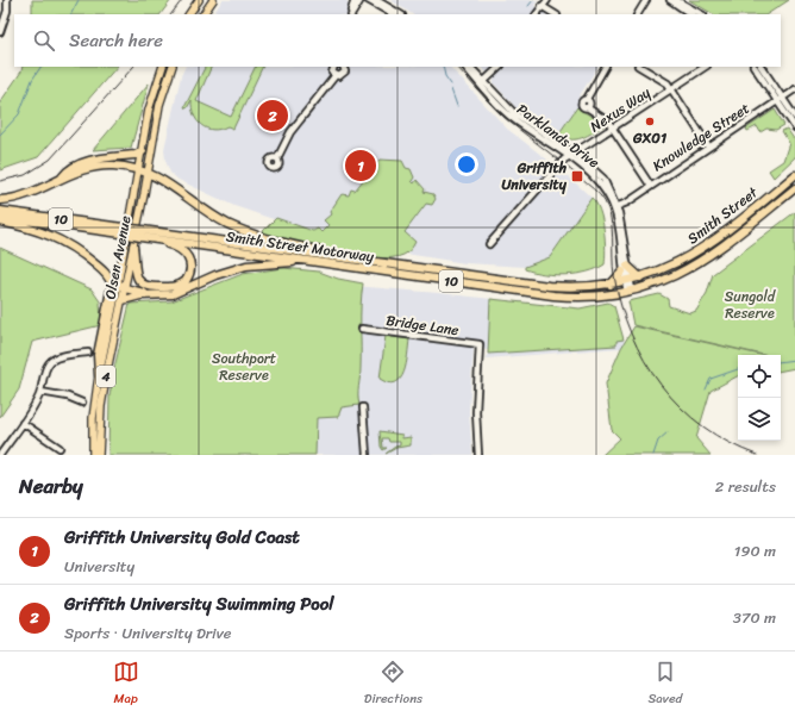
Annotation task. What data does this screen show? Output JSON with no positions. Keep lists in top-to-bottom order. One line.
{"streets":{"highway":["Smith Street","10","Smith Street Motorway"],"main road":["Olsen Avenue","4"],"street":["Nexus Way","Parklands Drive","Knowledge Street","Bridge Lane"]},"crossings":[["Nexus Way","Parklands Drive"],["Parklands Drive","Knowledge Street"],["Parklands Drive","Smith Street"],["Smith Street","Smith Street Motorway"]],"parks":["Sungold Reserve","Southport Reserve"],"places":{"other":["GX01"],"transit":["Griffith University"]},"page":{"search":"Search here","pins":["2","1"],"heading":["Nearby","2 results"],"list":[{"mark":"1","name":"Griffith University Gold Coast","note":"University","value":"190 m"},{"mark":"2","name":"Griffith University Swimming Pool","note":"Sports · University Drive","value":"370 m"}],"nav":["Map","Directions","Saved"]}}
